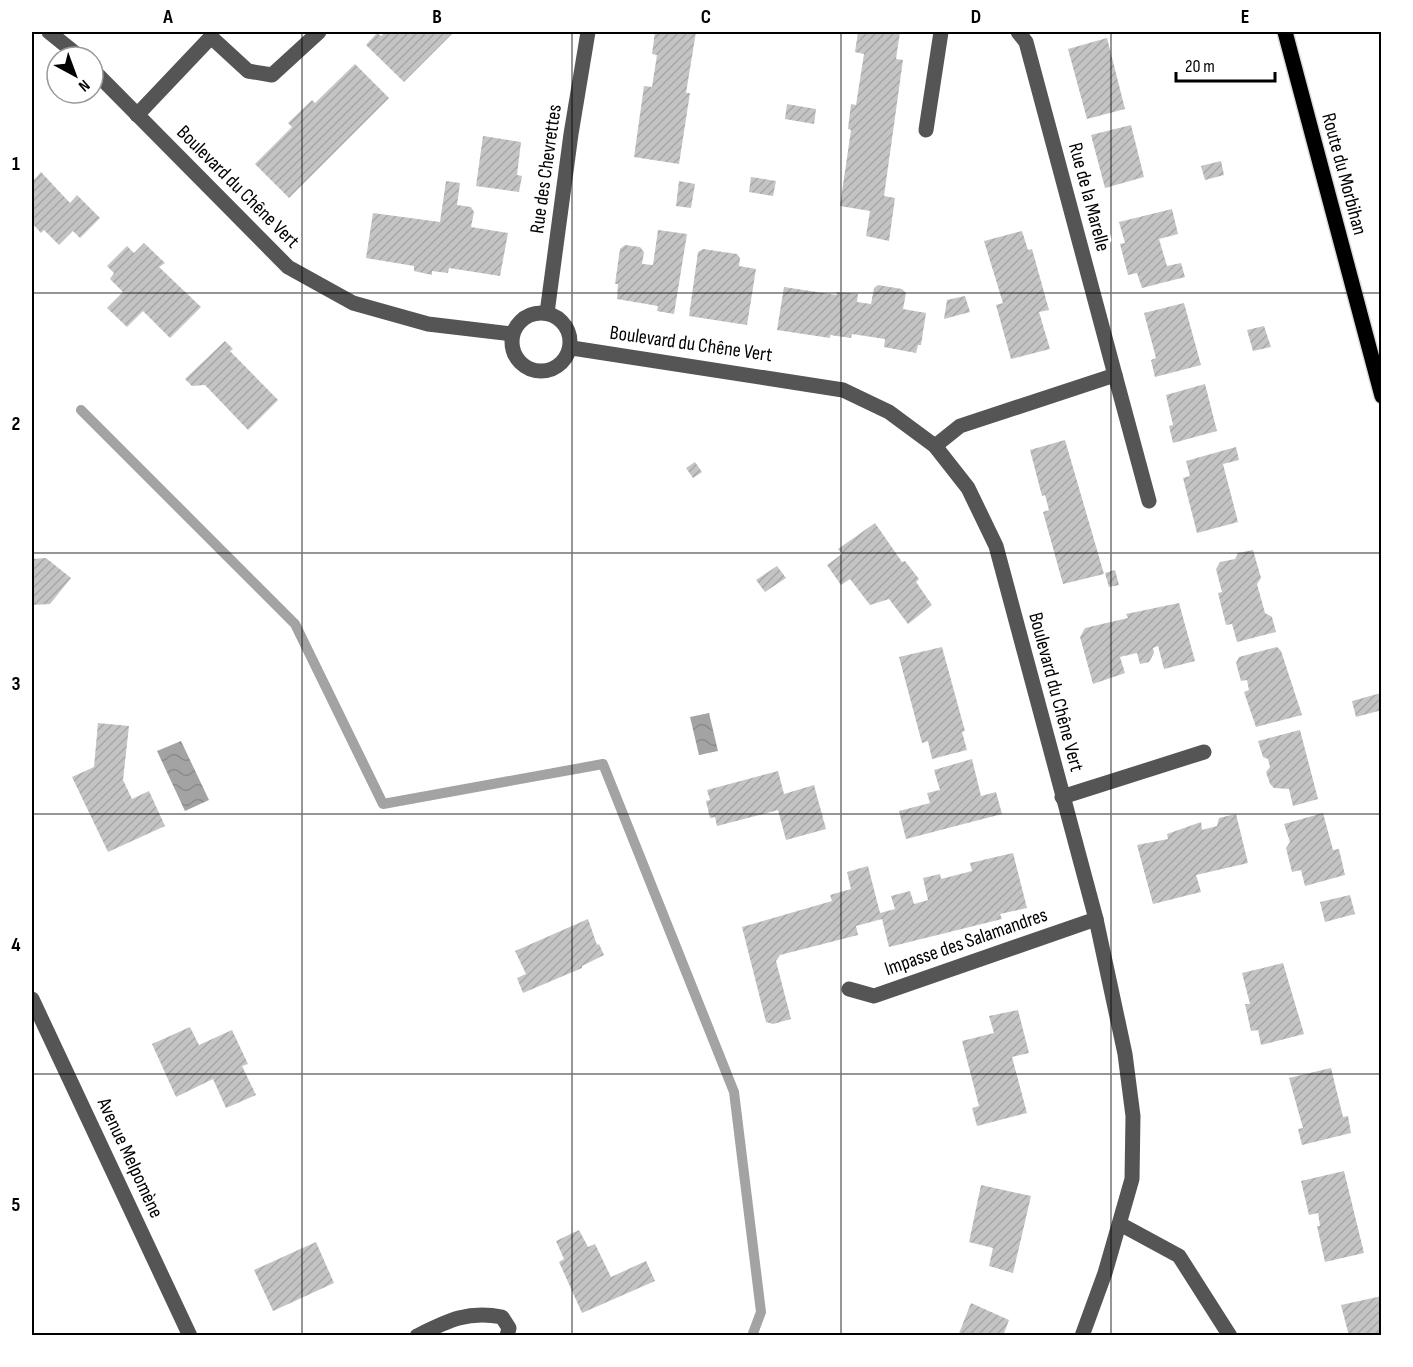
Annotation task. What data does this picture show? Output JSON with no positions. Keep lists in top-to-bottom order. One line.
{"streets":{"main road":["Route du Morbihan"],"street":["Rue des Chevrettes","Boulevard du Chêne Vert","Rue de la Marelle","Impasse des Salamandres","Avenue Melpomène"]},"crossings":[["Rue des Chevrettes","Boulevard du Chêne Vert"],["Boulevard du Chêne Vert","Impasse des Salamandres"]],"scale_bar":"20 m","north":"bottom right","grid":{"columns":["A","B","C","D","E"],"rows":["1","2","3","4","5"]}}
